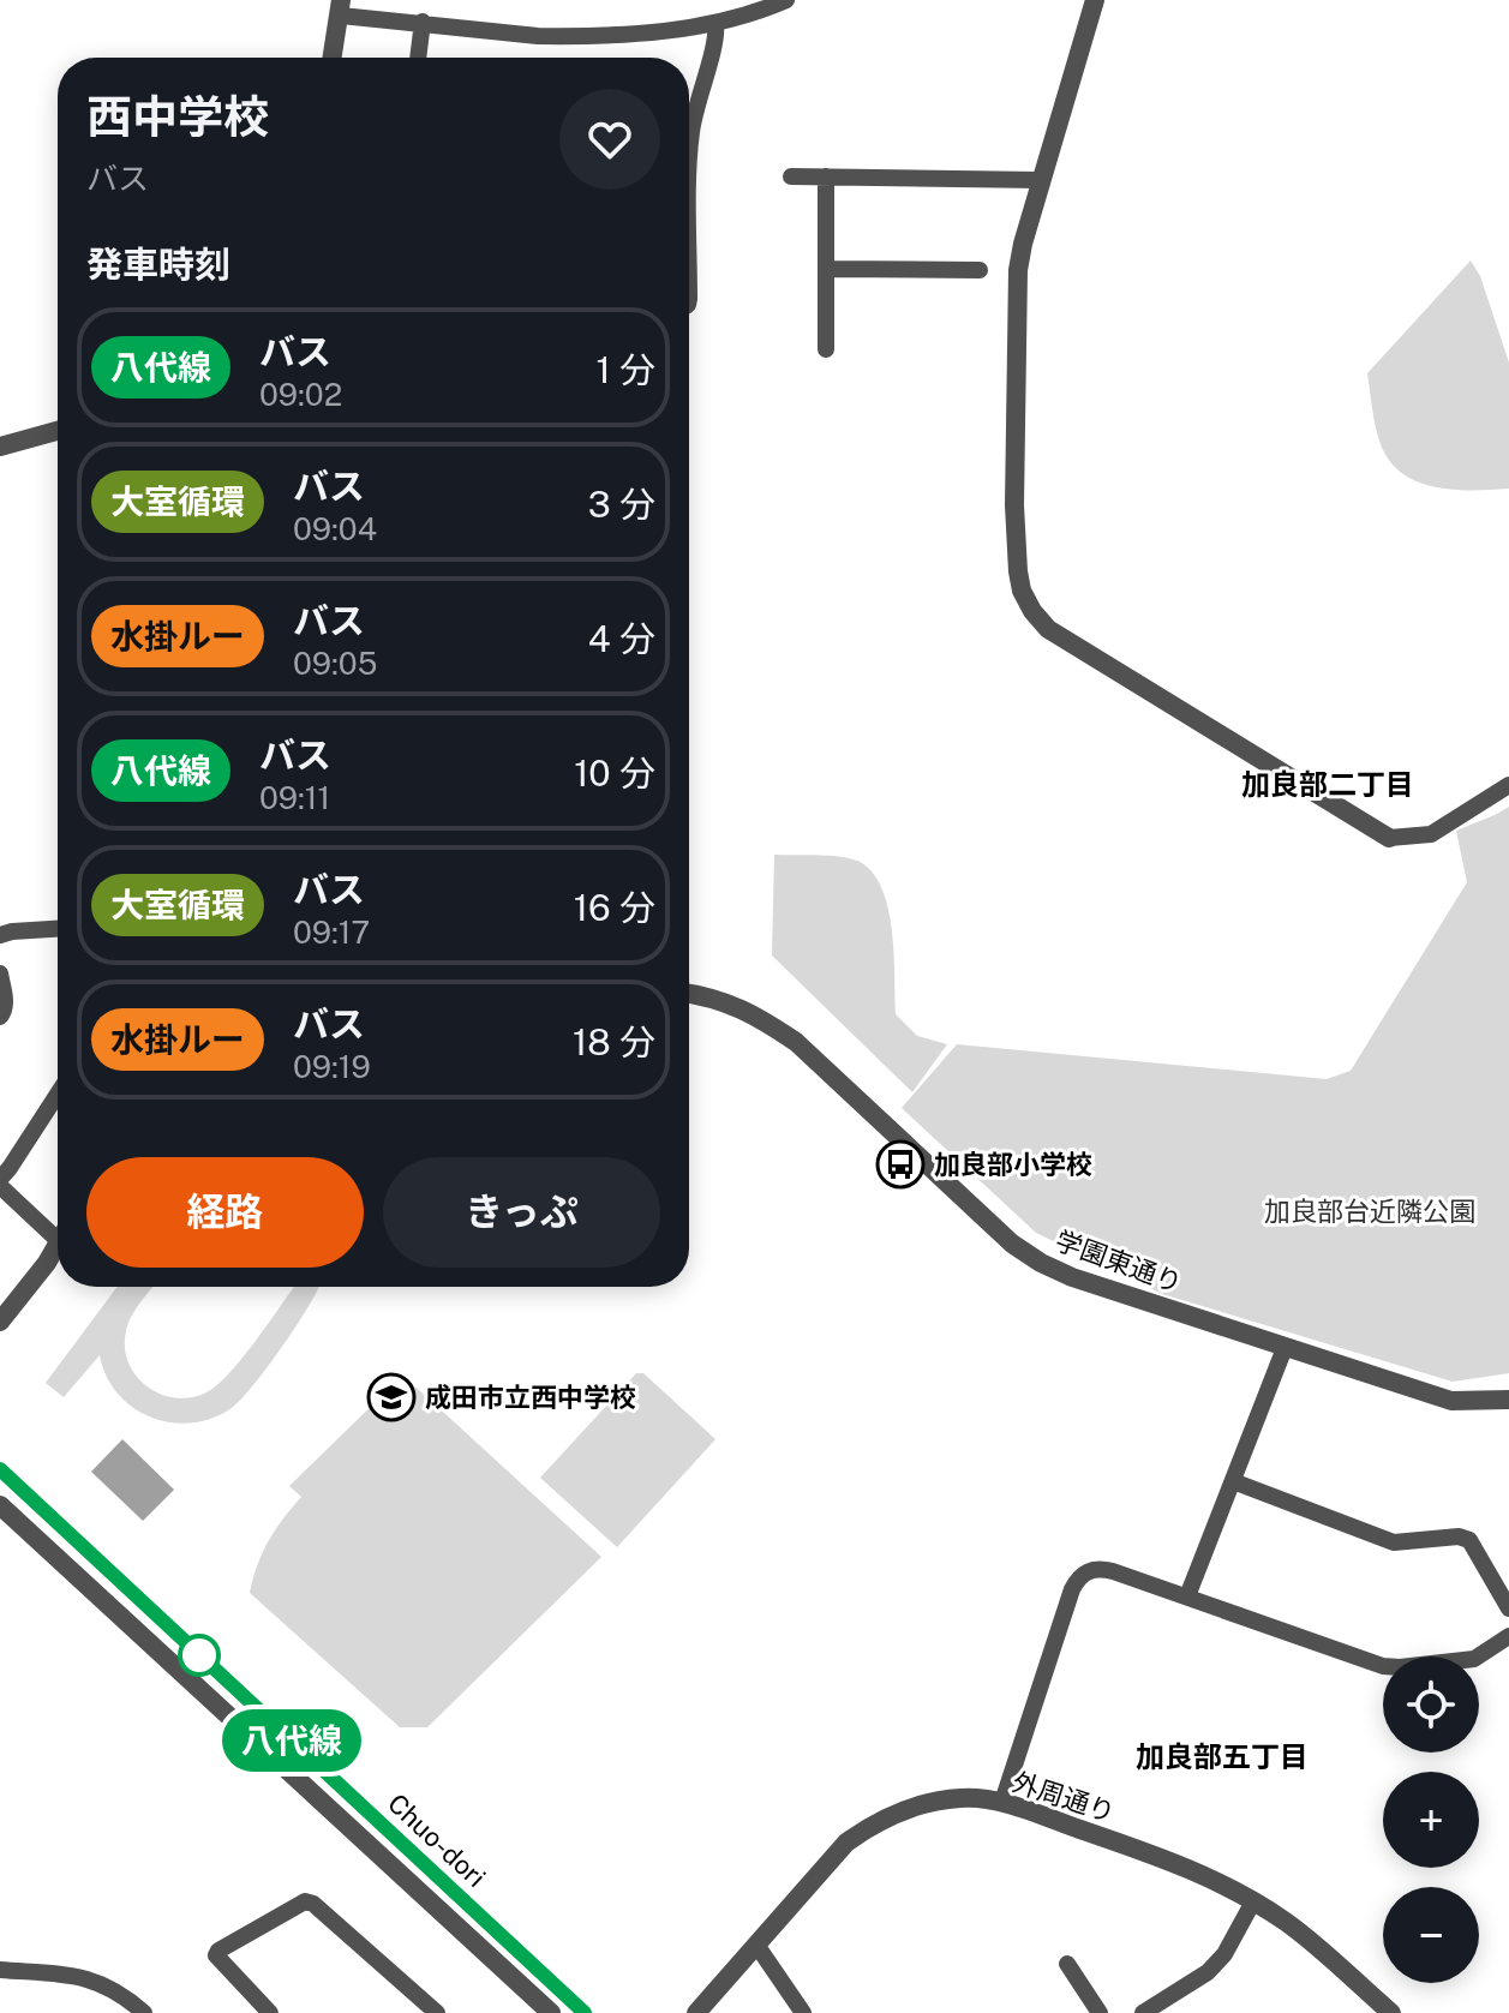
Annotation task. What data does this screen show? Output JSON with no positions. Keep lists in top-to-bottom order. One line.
{"streets":{"street":["学園東通り","外周通り","Chuo-dori"]},"districts":["加良部二丁目","加良部五丁目"],"parks":["加良部台近隣公園"],"places":{"bus stop":["加良部小学校"],"school or university":["成田市立西中学校"]},"lines":["bus line 八代線"],"page":{"on_map":"八代線","heading":[["西中学校","バス"],"発車時刻"],"list":[{"mark":"八代線","name":"バス","note":"09:02","value":"1 分"},{"mark":"大室循環","name":"バス","note":"09:04","value":"3 分"},{"mark":"水掛ルー","name":"バス","note":"09:05","value":"4 分"},{"mark":"八代線","name":"バス","note":"09:11","value":"10 分"},{"mark":"大室循環","name":"バス","note":"09:17","value":"16 分"},{"mark":"水掛ルー","name":"バス","note":"09:19","value":"18 分"}],"buttons":["経路","きっぷ"],"map_buttons":["+","−"]}}
